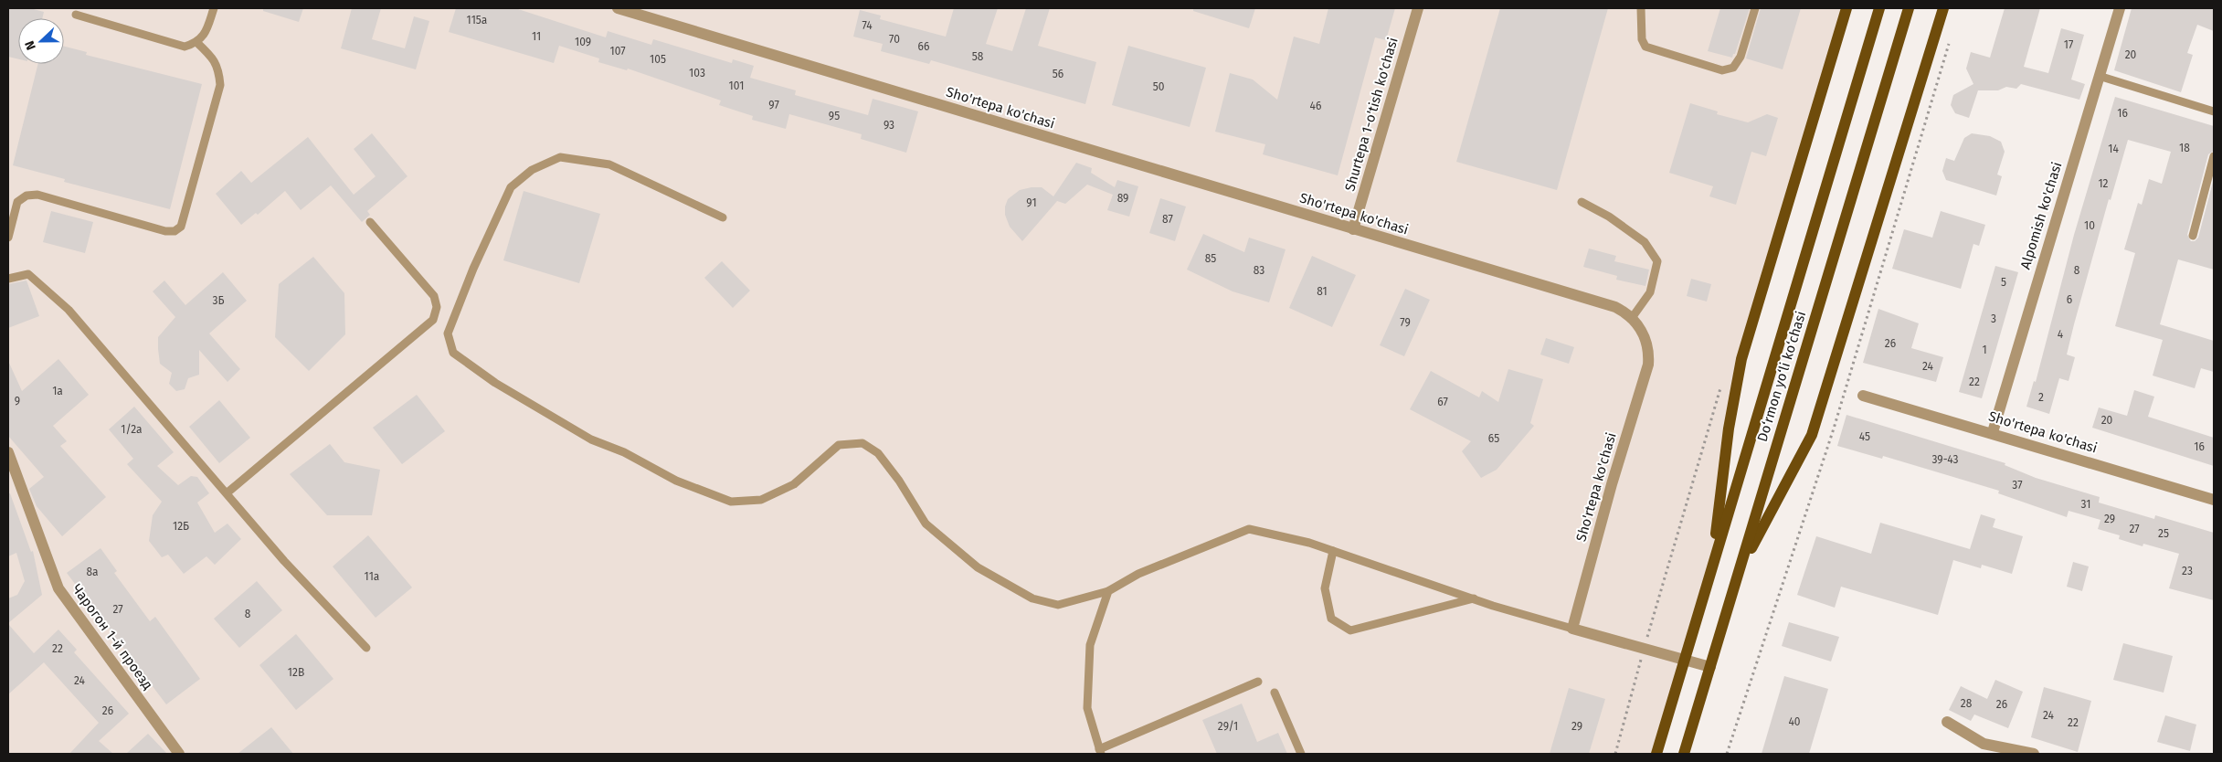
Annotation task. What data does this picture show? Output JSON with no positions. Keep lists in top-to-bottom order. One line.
{"streets":{"main road":["Do‘rmon yo‘li ko‘chasi"],"street":["Sho'rtepa ko'chasi","Shurtepa 1-o'tish ko'chasi","Alpomish ko'chasi","Чарогон 1-й проезд"]},"crossings":[["Sho'rtepa ko'chasi","Shurtepa 1-o'tish ko'chasi"],["Sho'rtepa ko'chasi","Alpomish ko'chasi"]],"house_numbers":["115а","74","11","70","109","17","66","107","20","58","105","103","56","101","50","97","46","16","95","93","18","14","12","89","91","87","10","85","83","8","5","81","6","3Б","3","79","4","26","1","24","22","1a","2","9","67","20","1/2а","45","65","16","39-43","37","31","29","12Б","27","25","23","8a","11а","27","8","22","12В","24","28","26","26","24","40","22","29/1","29"],"north":"left"}
